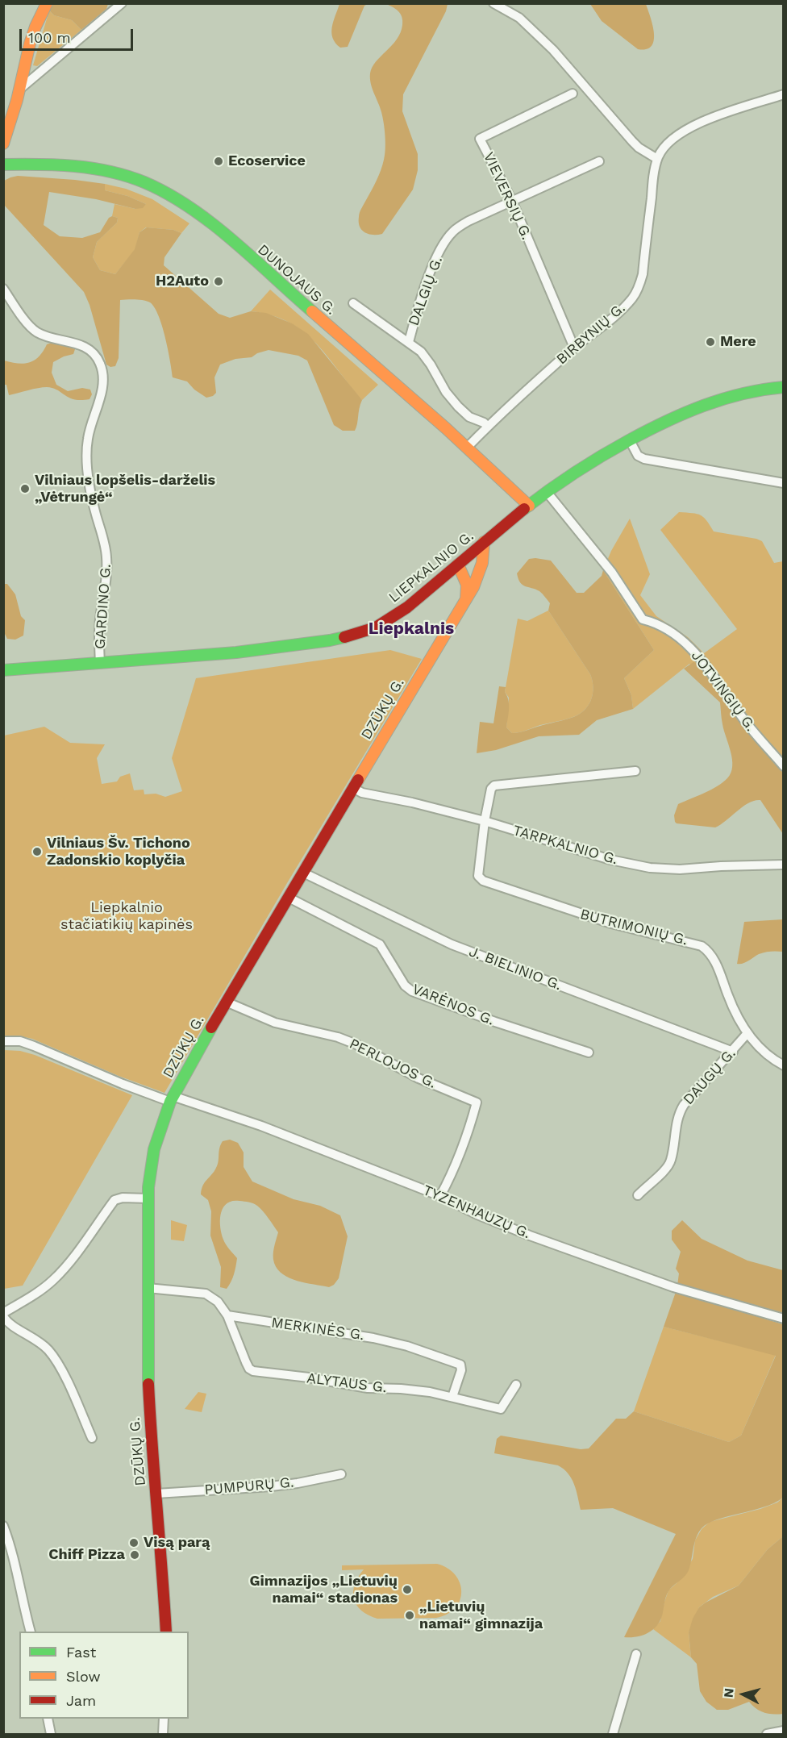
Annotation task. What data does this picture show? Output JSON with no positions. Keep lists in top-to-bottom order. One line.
{"streets":{"main road":["DUNOJAUS G.","LIEPKALNIO G.","DZŪKŲ G."],"street":["VIEVERSIŲ G.","DALGIŲ G.","BIRBYNIŲ G.","GARDINO G.","JOTVINGIŲ G.","TARPKALNIO G.","BUTRIMONIŲ G.","J. BIELINIO G.","VARĖNOS G.","PERLOJOS G.","DAUGŲ G.","TYZENHAUZŲ G.","MERKINĖS G.","ALYTAUS G.","PUMPURŲ G."]},"crossings":[["VIEVERSIŲ G.","DALGIŲ G."],["VIEVERSIŲ G.","BIRBYNIŲ G."],["DUNOJAUS G.","BIRBYNIŲ G."],["DUNOJAUS G.","LIEPKALNIO G."],["DALGIŲ G.","BIRBYNIŲ G."],["LIEPKALNIO G.","GARDINO G."],["LIEPKALNIO G.","JOTVINGIŲ G."],["LIEPKALNIO G.","DZŪKŲ G."],["DZŪKŲ G.","TARPKALNIO G."],["DZŪKŲ G.","J. BIELINIO G."],["DZŪKŲ G.","VARĖNOS G."],["DZŪKŲ G.","PERLOJOS G."],["DZŪKŲ G.","TYZENHAUZŲ G."],["DZŪKŲ G.","PUMPURŲ G."],["TARPKALNIO G.","BUTRIMONIŲ G."],["BUTRIMONIŲ G.","DAUGŲ G."],["J. BIELINIO G.","DAUGŲ G."],["PERLOJOS G.","TYZENHAUZŲ G."],["MERKINĖS G.","ALYTAUS G."]],"districts":["Liepkalnis"],"parks":["Liepkalnio stačiatikių kapinės"],"places":["Ecoservice","H2Auto","Mere","Vilniaus lopšelis-darželis „Vėtrungė“","Vilniaus Šv. Tichono Zadonskio koplyčia","Visą parą","Chiff Pizza","Gimnazijos „Lietuvių namai“ stadionas","„Lietuvių namai“ gimnazija"],"legend":["Fast","Slow","Jam"],"scale_bar":"100 m","north":"left"}
